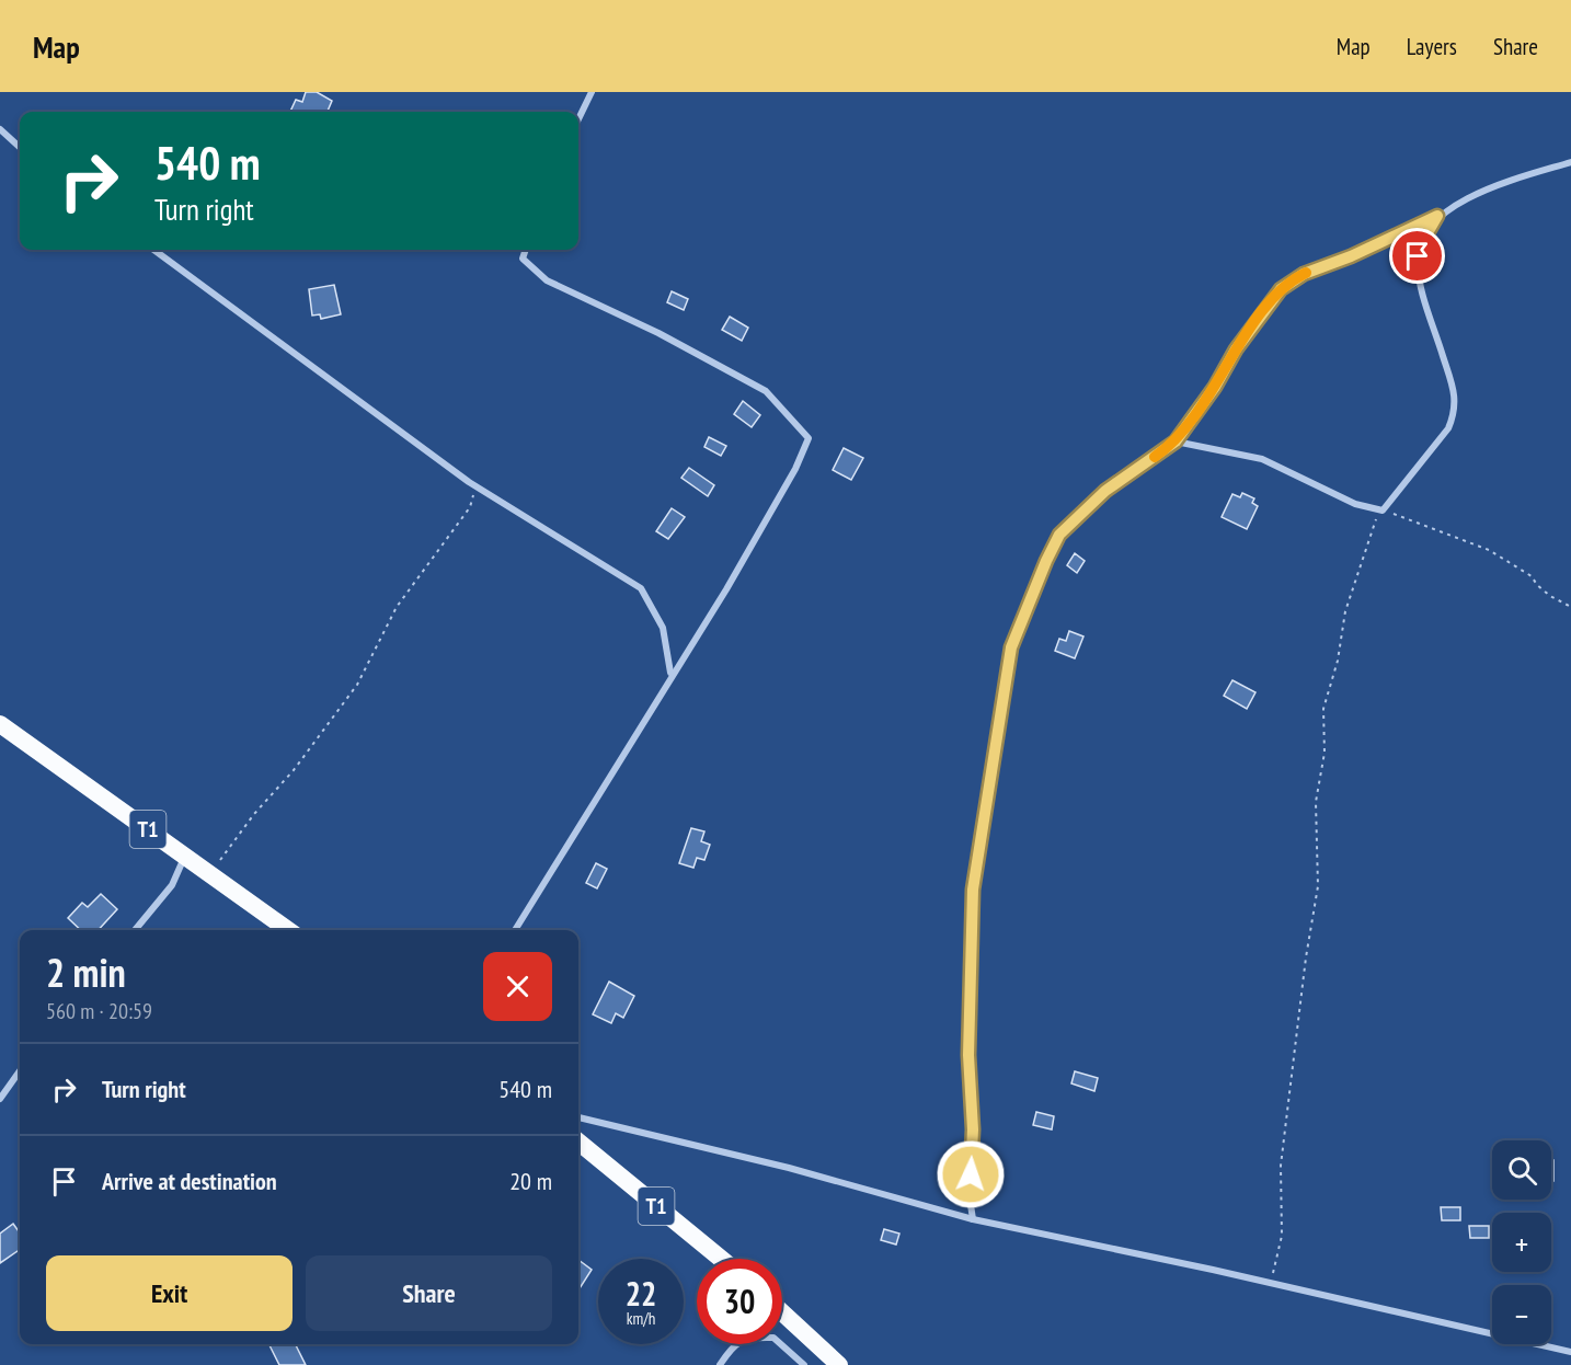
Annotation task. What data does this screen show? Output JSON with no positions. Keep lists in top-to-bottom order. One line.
{"streets":{"highway":["T1"]},"page":{"header":"Map","nav":["Map","Layers","Share"],"turn":["540 m","Turn right"],"heading":["2 min","560 m · 20:59"],"list":[{"name":"Turn right","value":"540 m"},{"name":"Arrive at destination","value":"20 m"}],"map_buttons":["+","−"],"buttons":["Exit","Share"],"speed":"22 km/h","limit":"30"}}
